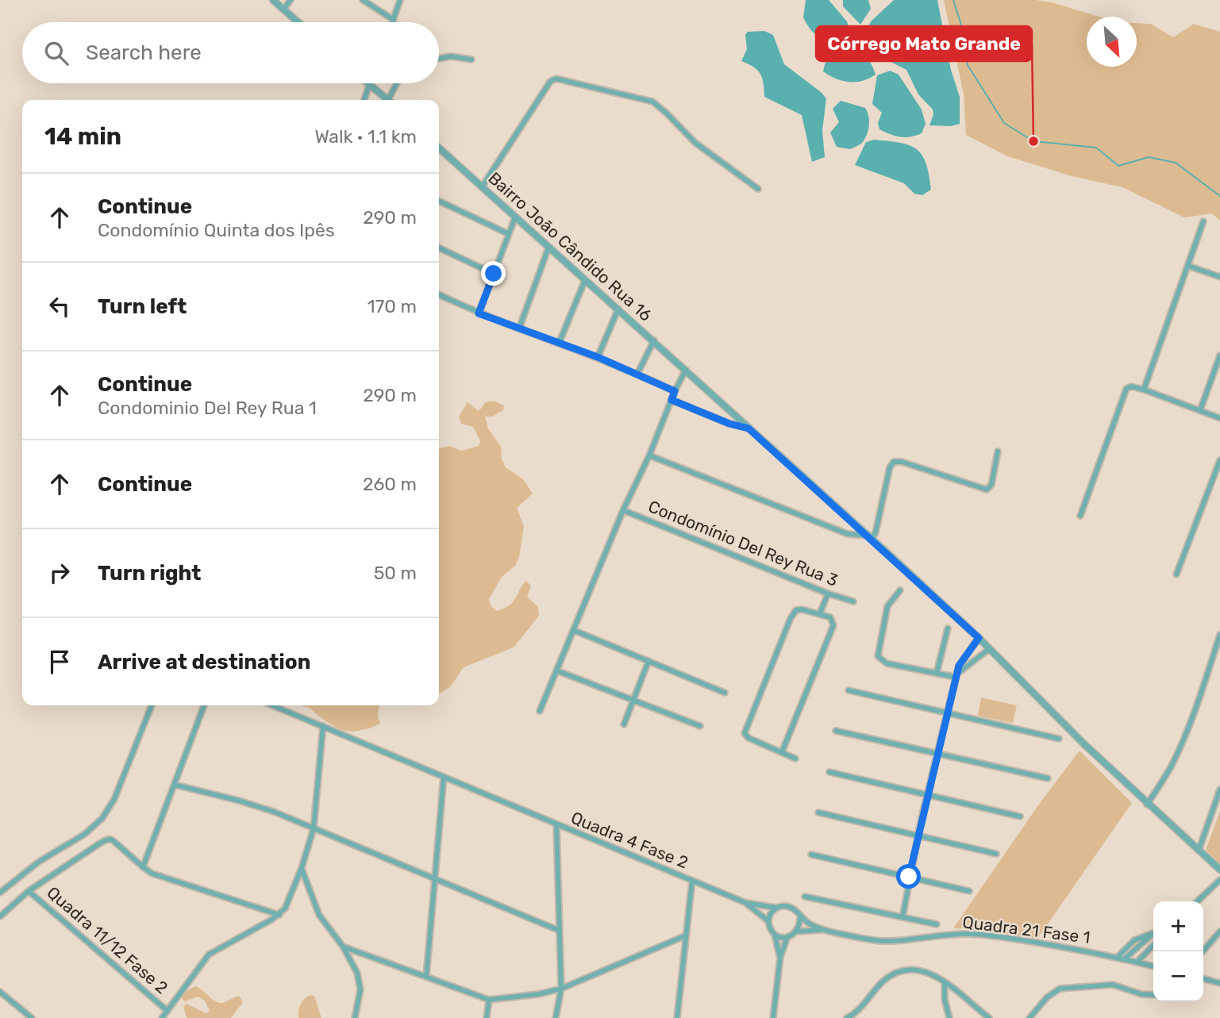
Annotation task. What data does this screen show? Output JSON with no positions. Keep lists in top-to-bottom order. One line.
{"streets":{"street":["Bairro João Cândido Rua 16","Condomínio Del Rey Rua 3","Quadra 4 Fase 2","Quadra 21 Fase 1","Quadra 11/12 Fase 2"]},"places":["Córrego Mato Grande"],"north":"bottom right","page":{"search":"Search here","heading":["14 min","Walk · 1.1 km"],"list":[["Continue","Condomínio Quinta dos Ipês","290 m"],["Turn left","170 m"],["Continue","Condominio Del Rey Rua 1","290 m"],["Continue","260 m"],["Turn right","50 m"],"Arrive at destination"],"map_buttons":["+","−"]}}
